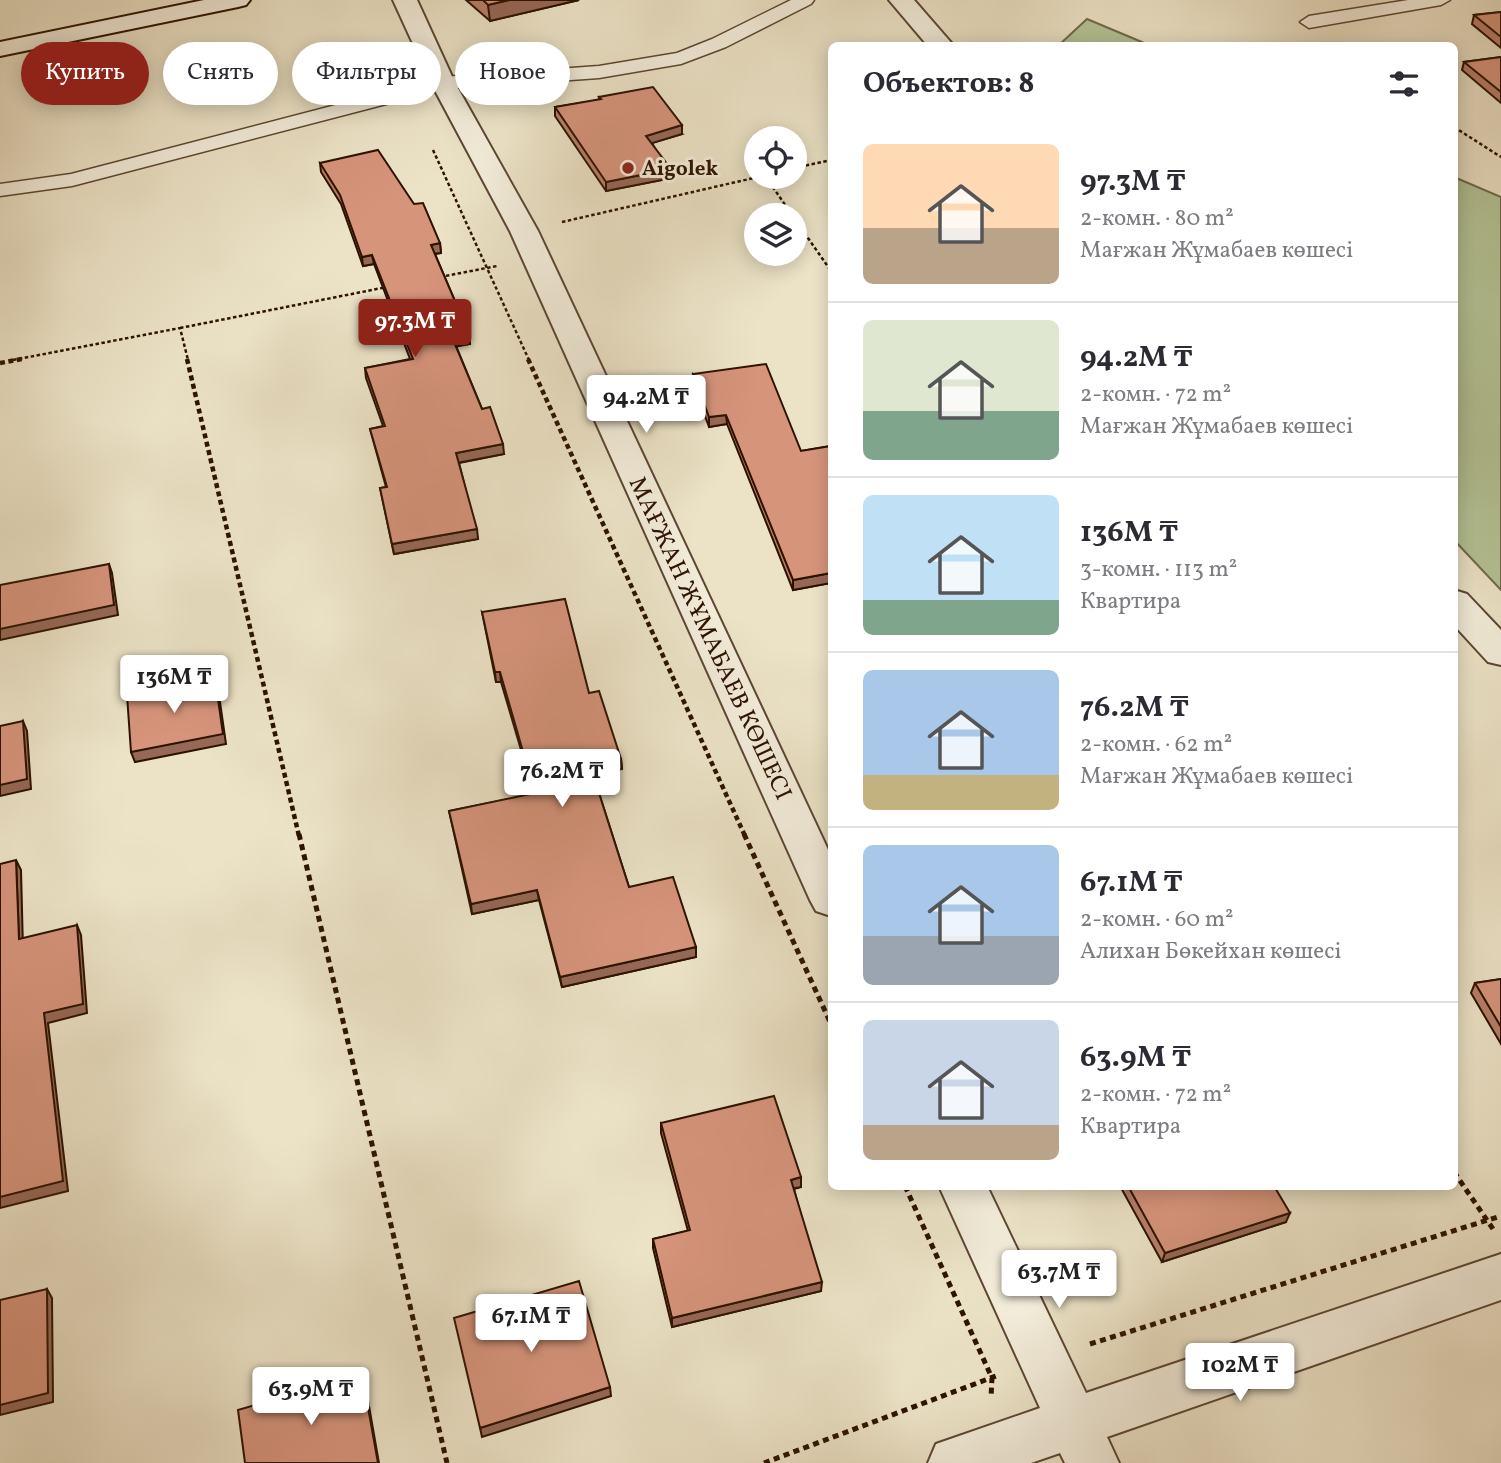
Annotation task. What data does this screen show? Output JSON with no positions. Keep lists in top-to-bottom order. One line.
{"streets":{"street":["МАҒЖАН ЖҰМАБАЕВ КӨШЕСІ"]},"places":["Aigolek"],"page":{"chip":["Купить","Снять","Фильтры","Новое"],"heading":"Объектов: 8","list":[{"name":"97.3M ₸","note":"2-комн. · 80 m² · Мағжан Жұмабаев көшесі"},{"name":"94.2M ₸","note":"2-комн. · 72 m² · Мағжан Жұмабаев көшесі"},{"name":"136M ₸","note":"3-комн. · 113 m² · Квартира"},{"name":"76.2M ₸","note":"2-комн. · 62 m² · Мағжан Жұмабаев көшесі"},{"name":"67.1M ₸","note":"2-комн. · 60 m² · Алихан Бөкейхан көшесі"},{"name":"63.9M ₸","note":"2-комн. · 72 m² · Квартира"}],"price":["97.3M ₸","94.2M ₸","136M ₸","76.2M ₸","63.7M ₸","67.1M ₸","102M ₸","63.9M ₸"]}}
